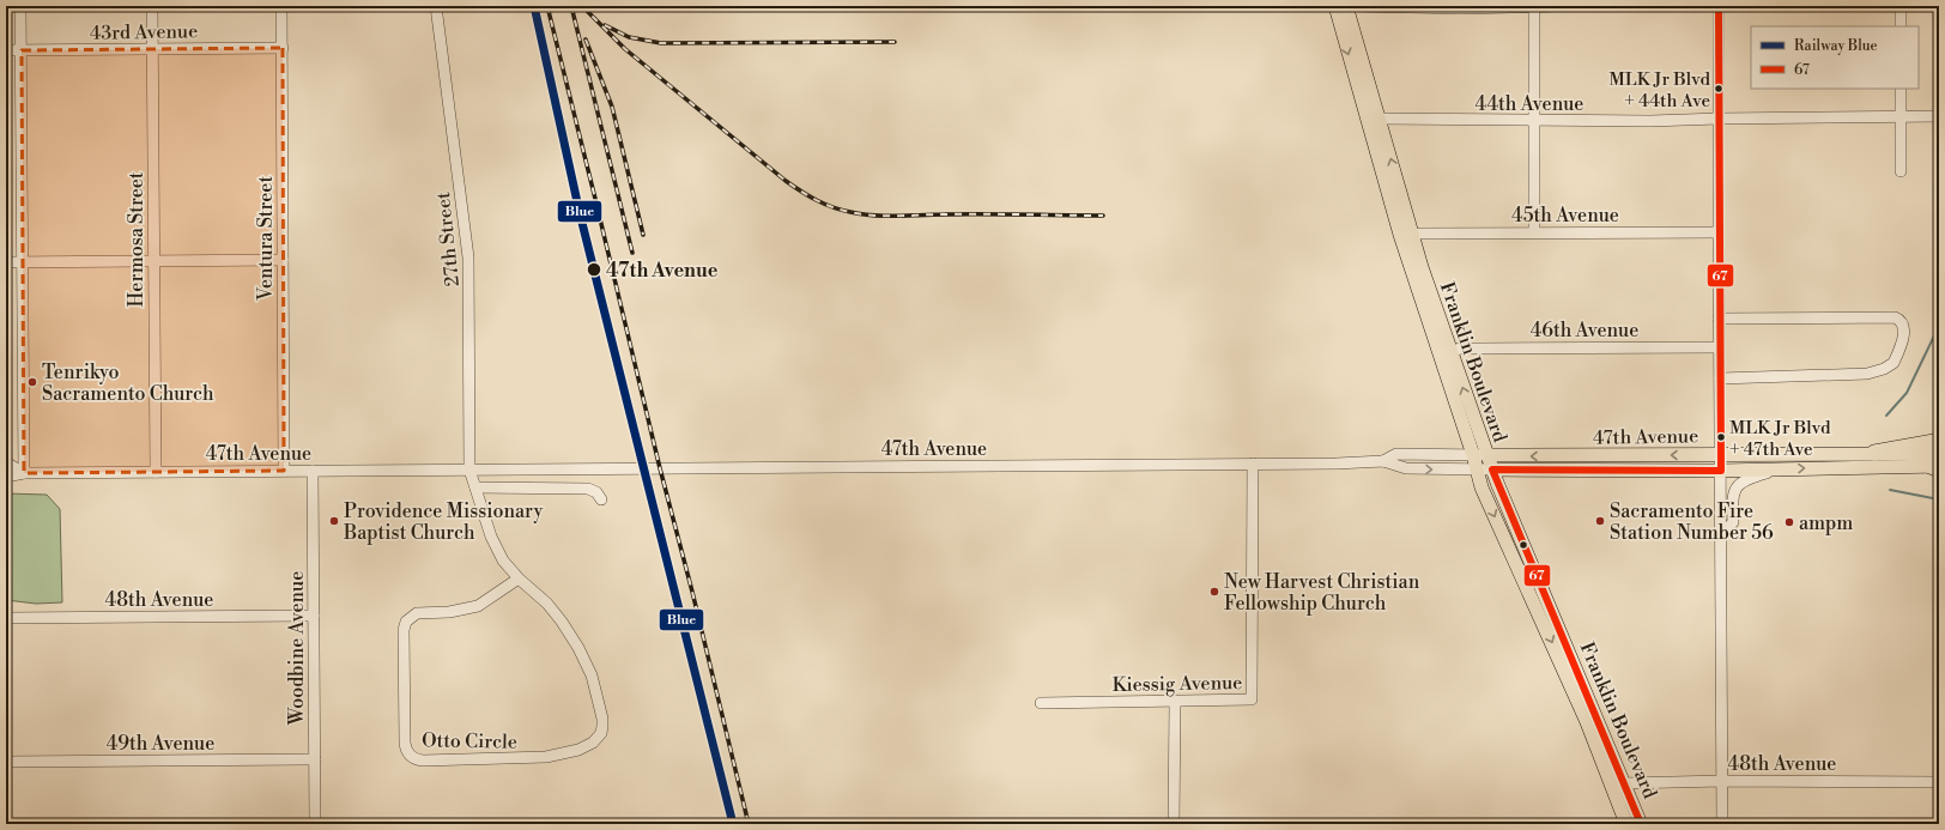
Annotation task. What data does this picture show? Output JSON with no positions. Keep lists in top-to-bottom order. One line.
{"streets":{"main road":["Franklin Boulevard","47th Avenue"],"street":["43rd Avenue","44th Avenue","45th Avenue","Ventura Street","Hermosa Street","27th Street","46th Avenue","48th Avenue","Woodbine Avenue","Kiessig Avenue","Otto Circle","49th Avenue"]},"crossings":[["43rd Avenue","Ventura Street"],["43rd Avenue","Hermosa Street"],["44th Avenue","Franklin Boulevard"],["45th Avenue","Franklin Boulevard"],["Ventura Street","47th Avenue"],["Hermosa Street","47th Avenue"],["27th Street","47th Avenue"],["27th Street","Otto Circle"],["46th Avenue","Franklin Boulevard"],["Franklin Boulevard","47th Avenue"],["Franklin Boulevard","48th Avenue"],["47th Avenue","Woodbine Avenue"],["47th Avenue","Kiessig Avenue"],["47th Avenue","Otto Circle"],["48th Avenue","Woodbine Avenue"],["Woodbine Avenue","49th Avenue"]],"places":["MLK Jr Blvd + 44th Ave","47th Avenue","Tenrikyo Sacramento Church","MLK Jr Blvd + 47th Ave","Providence Missionary Baptist Church","Sacramento Fire Station Number 56","ampm","New Harvest Christian Fellowship Church"],"lines":["rail line Blue","transit line 67"],"legend":["Railway Blue","67"]}
